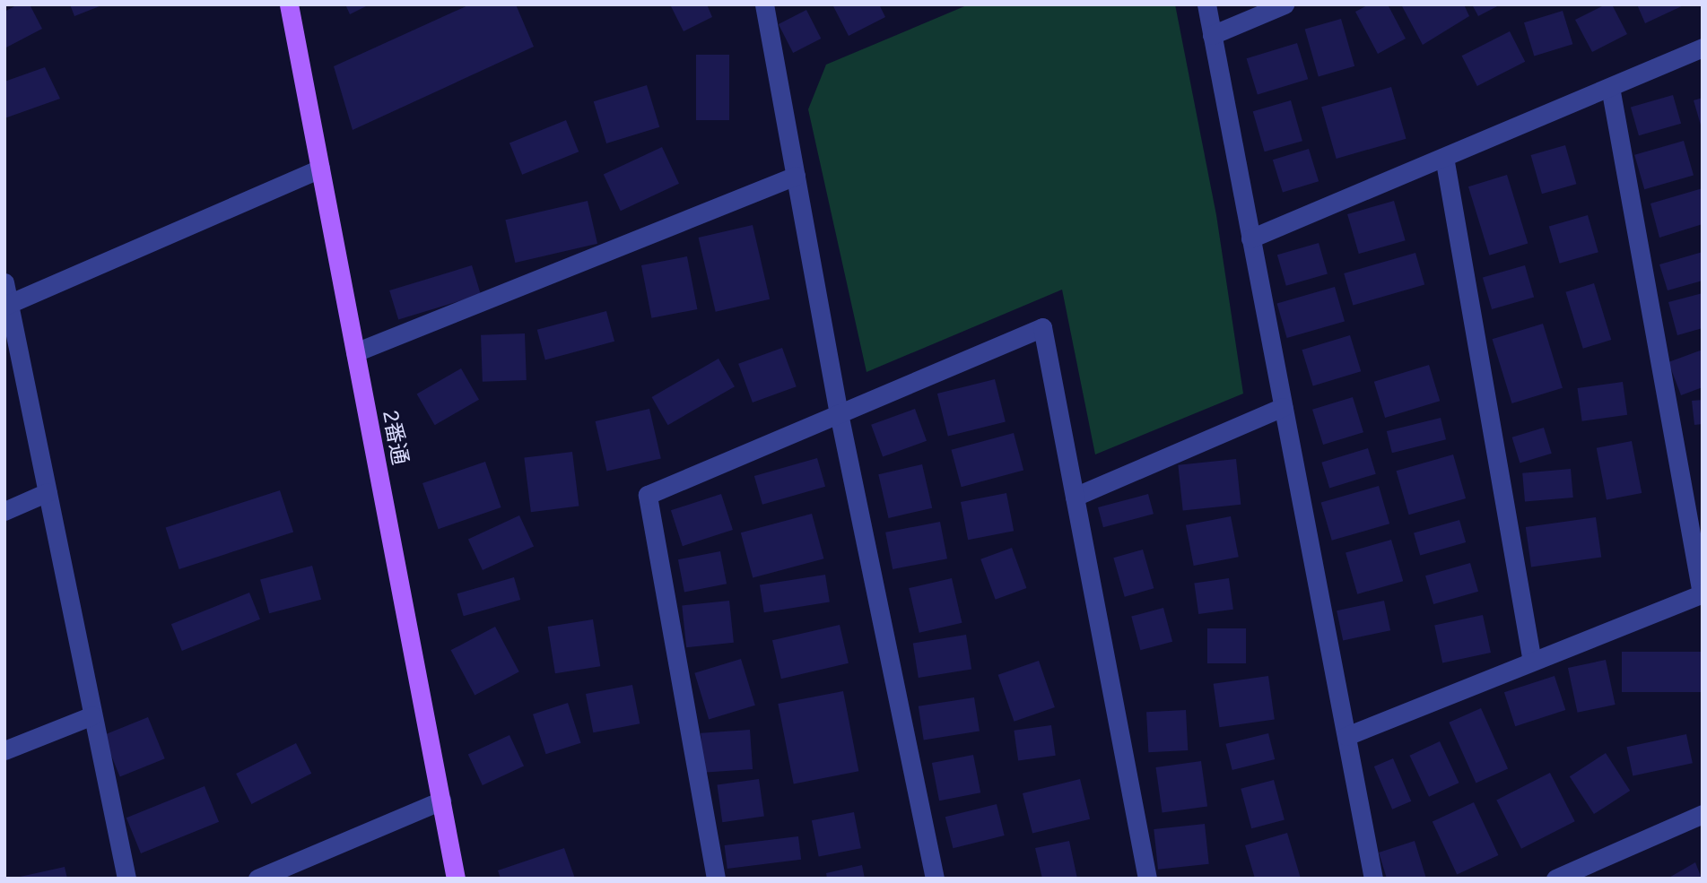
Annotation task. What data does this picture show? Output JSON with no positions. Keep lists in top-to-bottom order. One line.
{"streets":{"main road":["2番通"]}}
